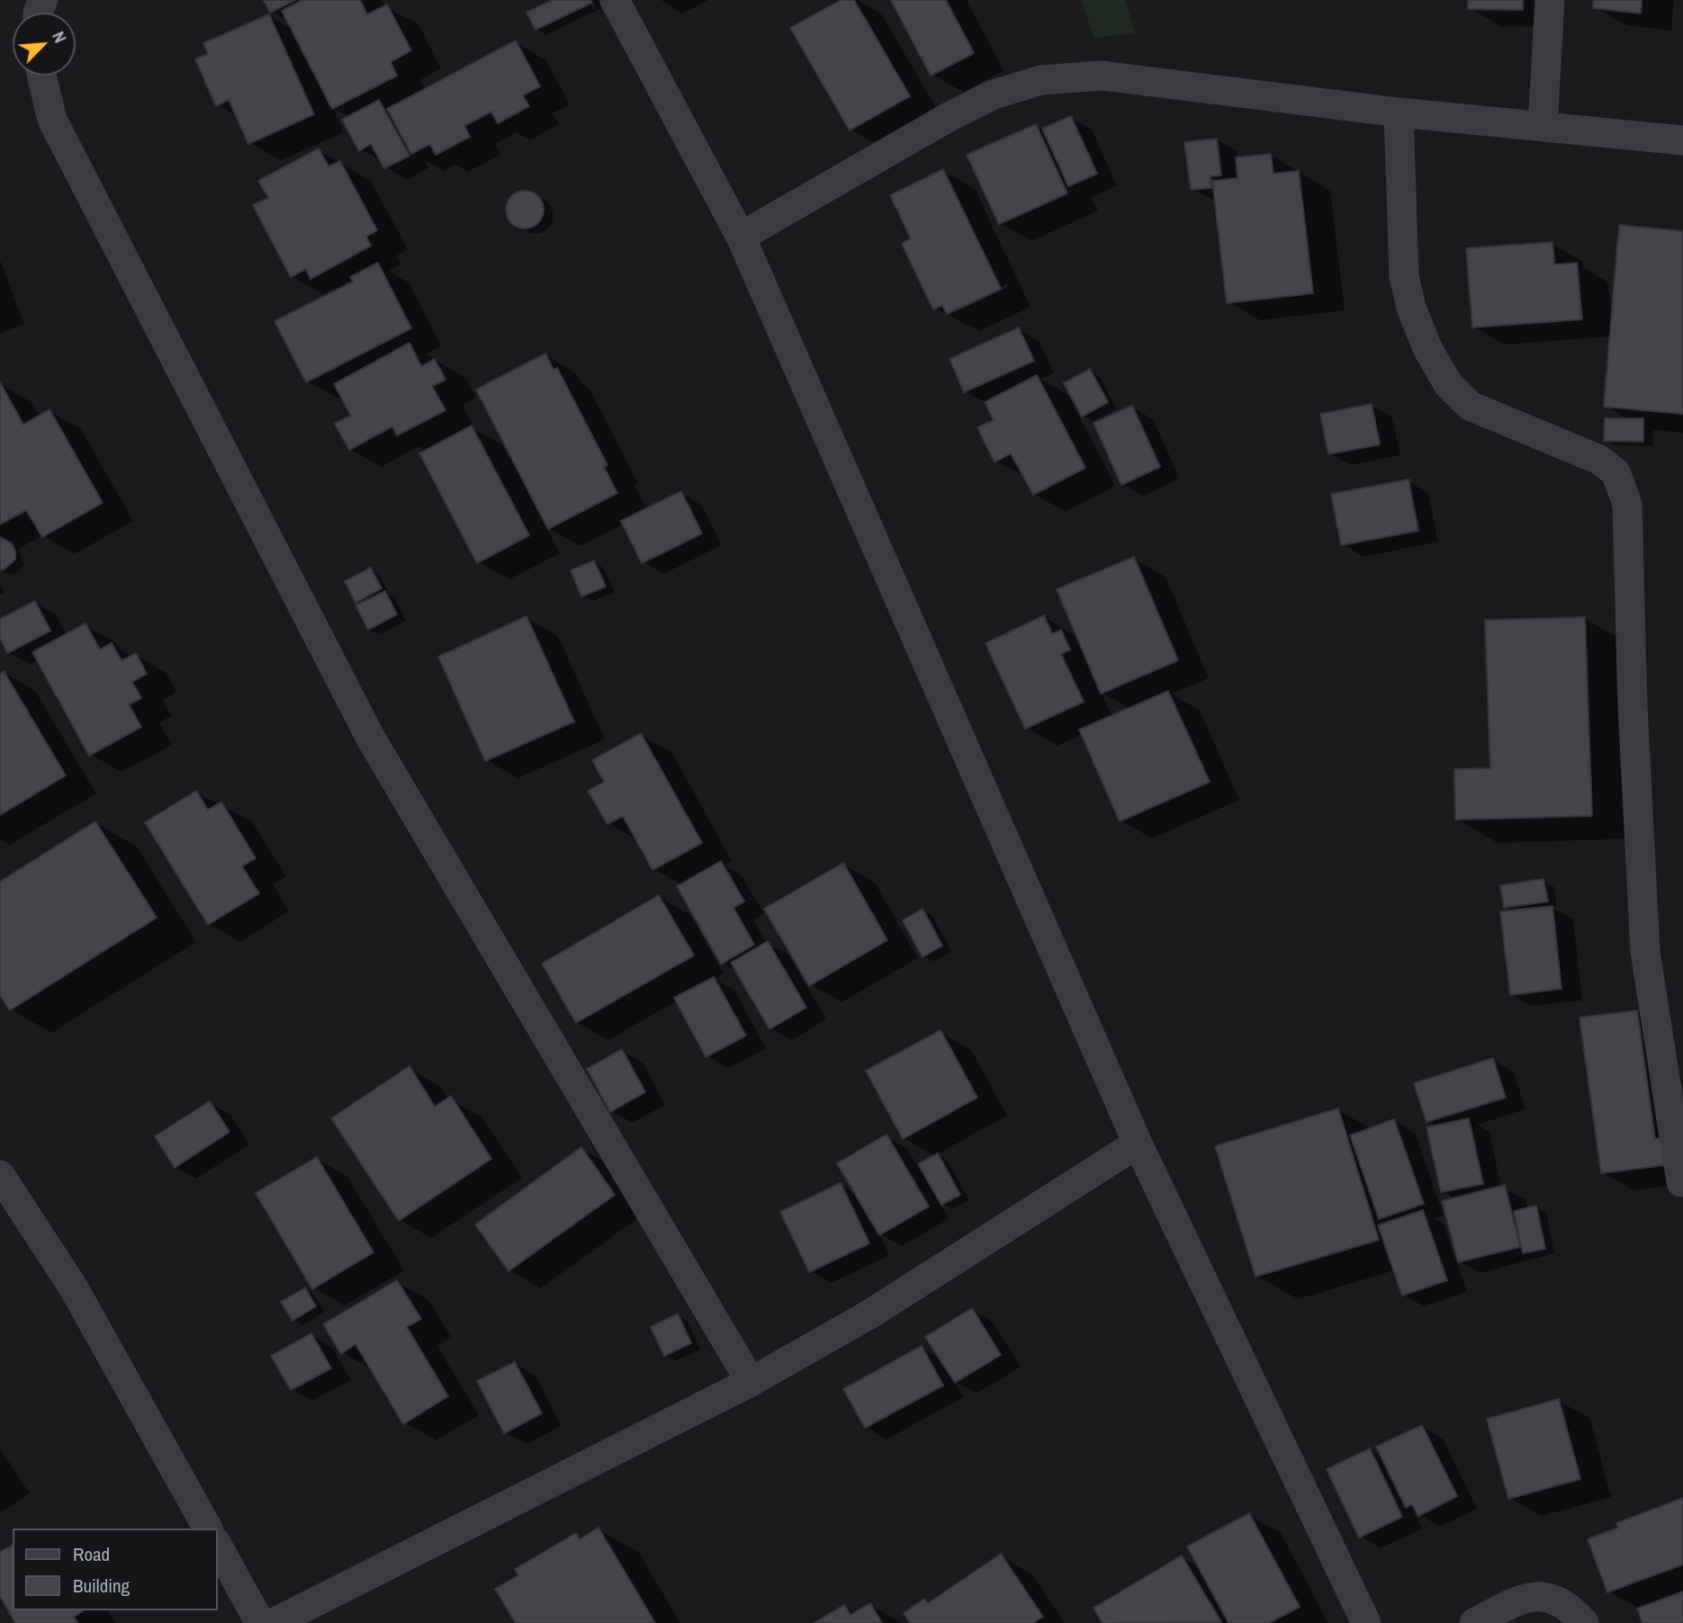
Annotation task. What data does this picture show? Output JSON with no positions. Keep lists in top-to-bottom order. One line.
{"legend":["Road","Building"],"north":"top right"}
